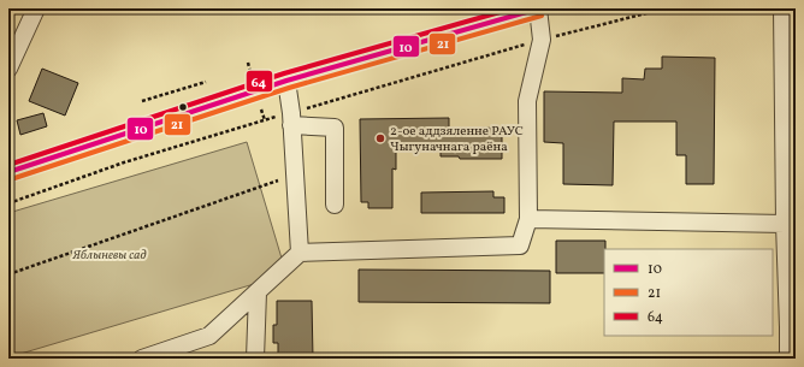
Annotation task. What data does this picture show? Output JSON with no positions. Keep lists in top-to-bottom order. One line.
{"parks":["Яблыневы сад"],"places":["2-ое аддзяленне РАУС Чыгуначнага раёна"],"lines":["transit line 10","transit line 64","transit line 21"],"legend":["10","21","64"]}
